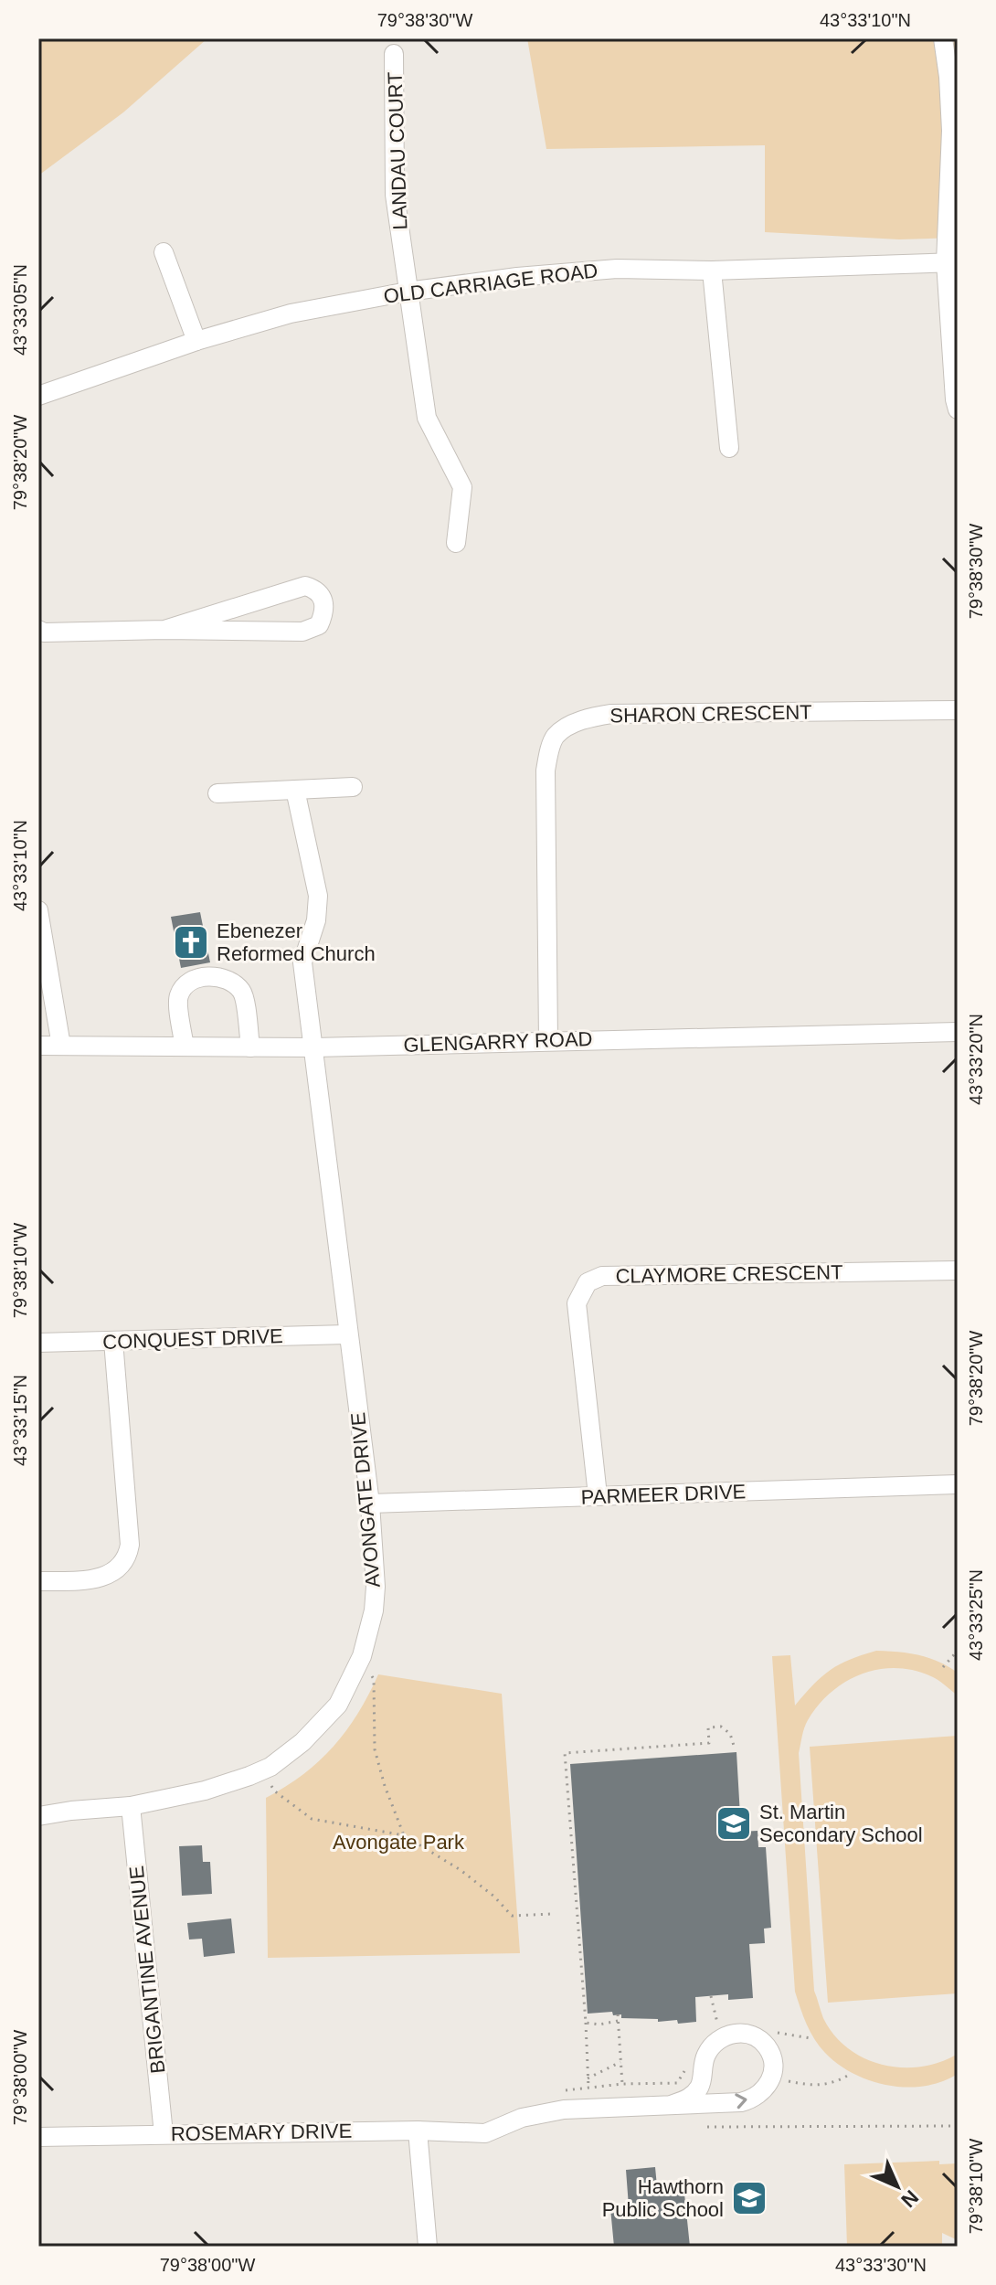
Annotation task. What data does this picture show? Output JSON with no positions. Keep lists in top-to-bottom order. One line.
{"streets":{"street":["LANDAU COURT","OLD CARRIAGE ROAD","SHARON CRESCENT","GLENGARRY ROAD","CLAYMORE CRESCENT","CONQUEST DRIVE","PARMEER DRIVE","AVONGATE DRIVE","BRIGANTINE AVENUE","ROSEMARY DRIVE"]},"crossings":[["LANDAU COURT","OLD CARRIAGE ROAD"],["SHARON CRESCENT","GLENGARRY ROAD"],["GLENGARRY ROAD","AVONGATE DRIVE"],["CLAYMORE CRESCENT","PARMEER DRIVE"],["CONQUEST DRIVE","AVONGATE DRIVE"],["PARMEER DRIVE","AVONGATE DRIVE"],["AVONGATE DRIVE","BRIGANTINE AVENUE"],["BRIGANTINE AVENUE","ROSEMARY DRIVE"]],"parks":["Avongate Park"],"places":{"church":["Ebenezer Reformed Church"],"school or university":["St. Martin Secondary School","Hawthorn Public School"]},"north":"bottom right","coordinates":["79°38'30\"W","43°33'10\"N","43°33'05\"N","79°38'20\"W","43°33'20\"N","79°38'10\"W","43°33'15\"N","43°33'25\"N","79°38'00\"W","43°33'30\"N"]}
